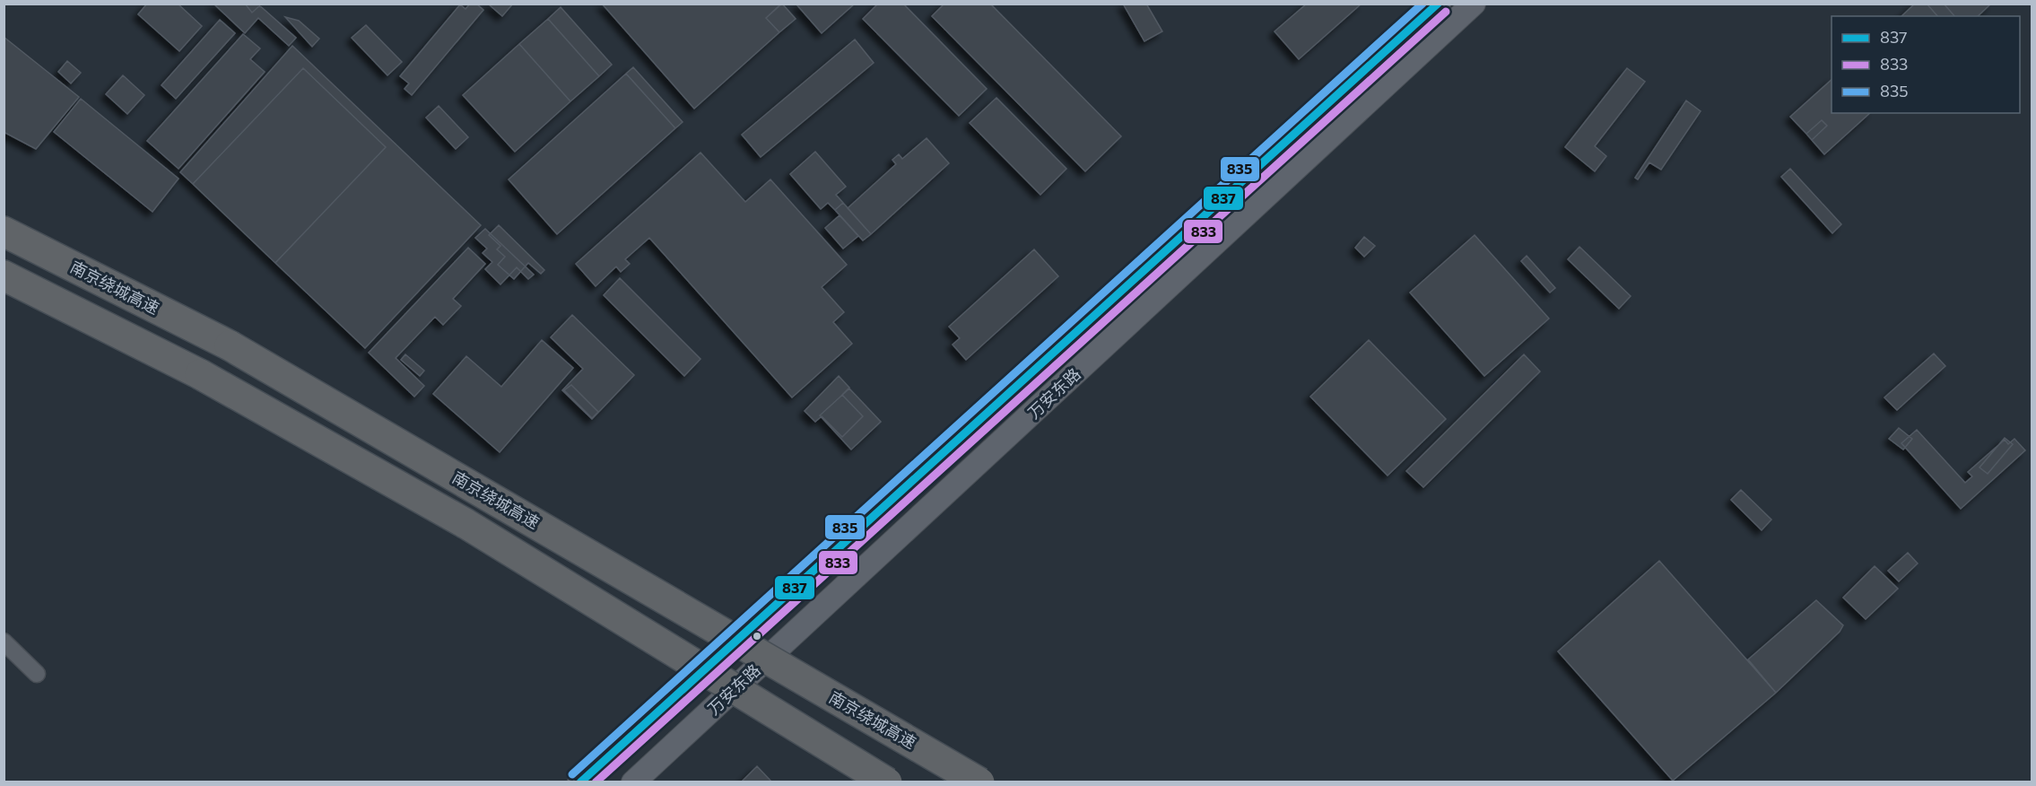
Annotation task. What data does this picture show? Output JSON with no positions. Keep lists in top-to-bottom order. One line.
{"streets":{"highway":["南京绕城高速"],"main road":["万安东路"]},"lines":["transit line 837","transit line 835","transit line 833"],"legend":["837","833","835"]}
